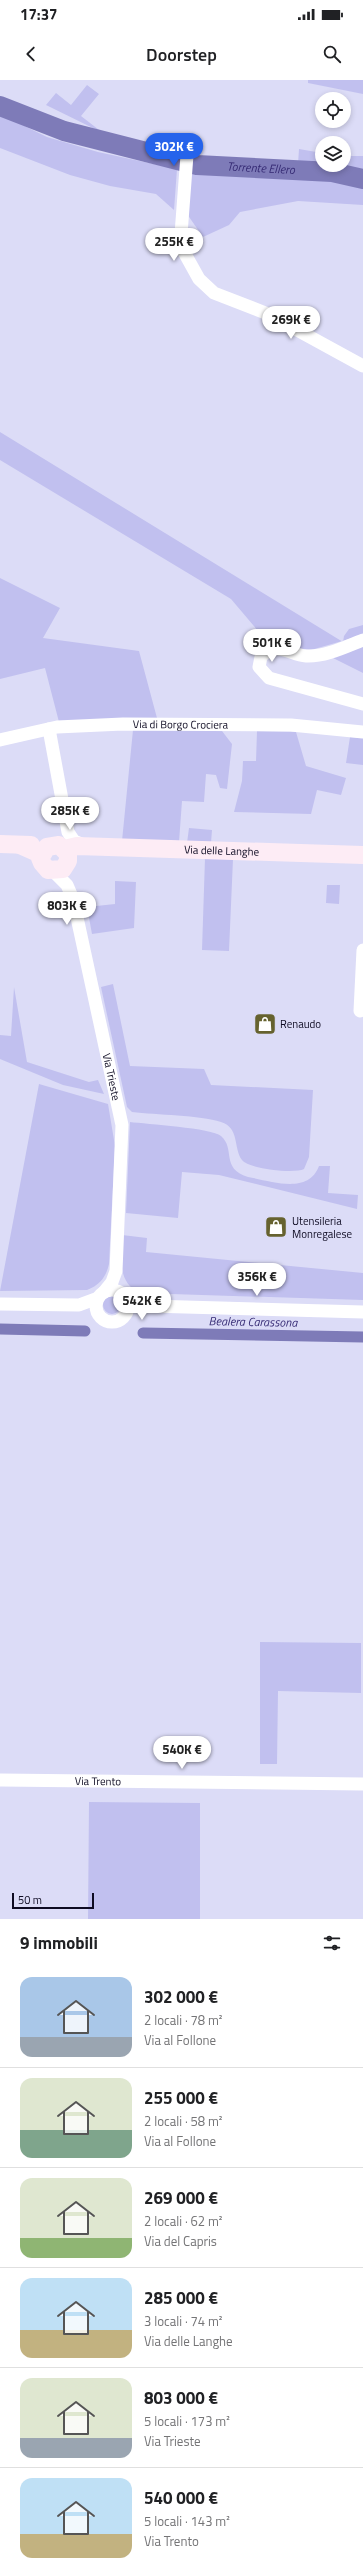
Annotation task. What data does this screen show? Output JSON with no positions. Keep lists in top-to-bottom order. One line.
{"streets":{"main road":["Via delle Langhe"],"street":["Via di Borgo Crociera","Via Trieste","Via Trento"]},"crossings":[["Via di Borgo Crociera","Via Trieste"],["Via delle Langhe","Via Trieste"]],"water":["Torrente Ellero","Bealera Carassona"],"places":{"shop":["Renaudo","Utensileria Monregalese"]},"scale_bar":"50 m","page":{"status":"17:37","header":"Doorstep","price":["302K €","255K €","269K €","501K €","285K €","803K €","356K €","542K €","540K €"],"scale":"50 m","heading":"9 immobili","list":[{"name":"302 000 €","note":"2 locali · 78 m² · Via al Follone"},{"name":"255 000 €","note":"2 locali · 58 m² · Via al Follone"},{"name":"269 000 €","note":"2 locali · 62 m² · Via del Capris"},{"name":"285 000 €","note":"3 locali · 74 m² · Via delle Langhe"},{"name":"803 000 €","note":"5 locali · 173 m² · Via Trieste"},{"name":"540 000 €","note":"5 locali · 143 m² · Via Trento"}]}}
